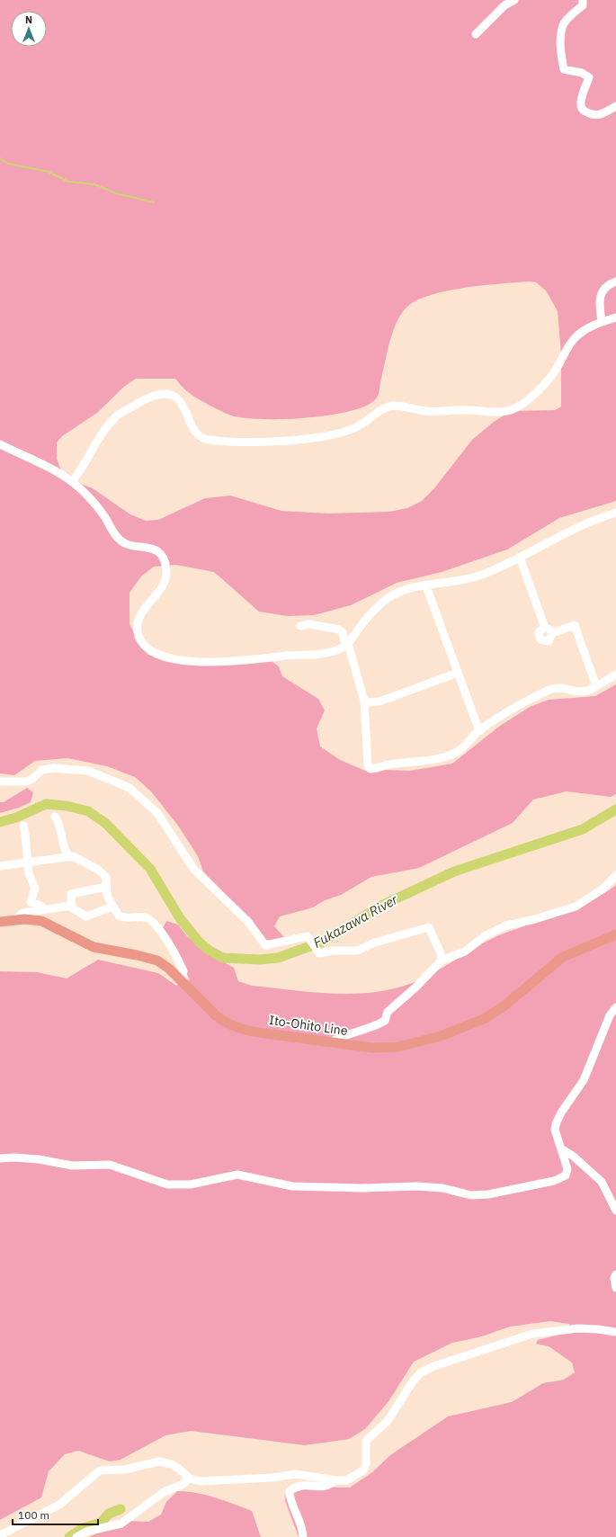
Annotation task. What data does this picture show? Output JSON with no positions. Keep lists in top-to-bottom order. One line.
{"streets":{"main road":["Ito-Ohito Line"]},"water":["Fukazawa River"],"scale_bar":"100 m","north":"top"}
